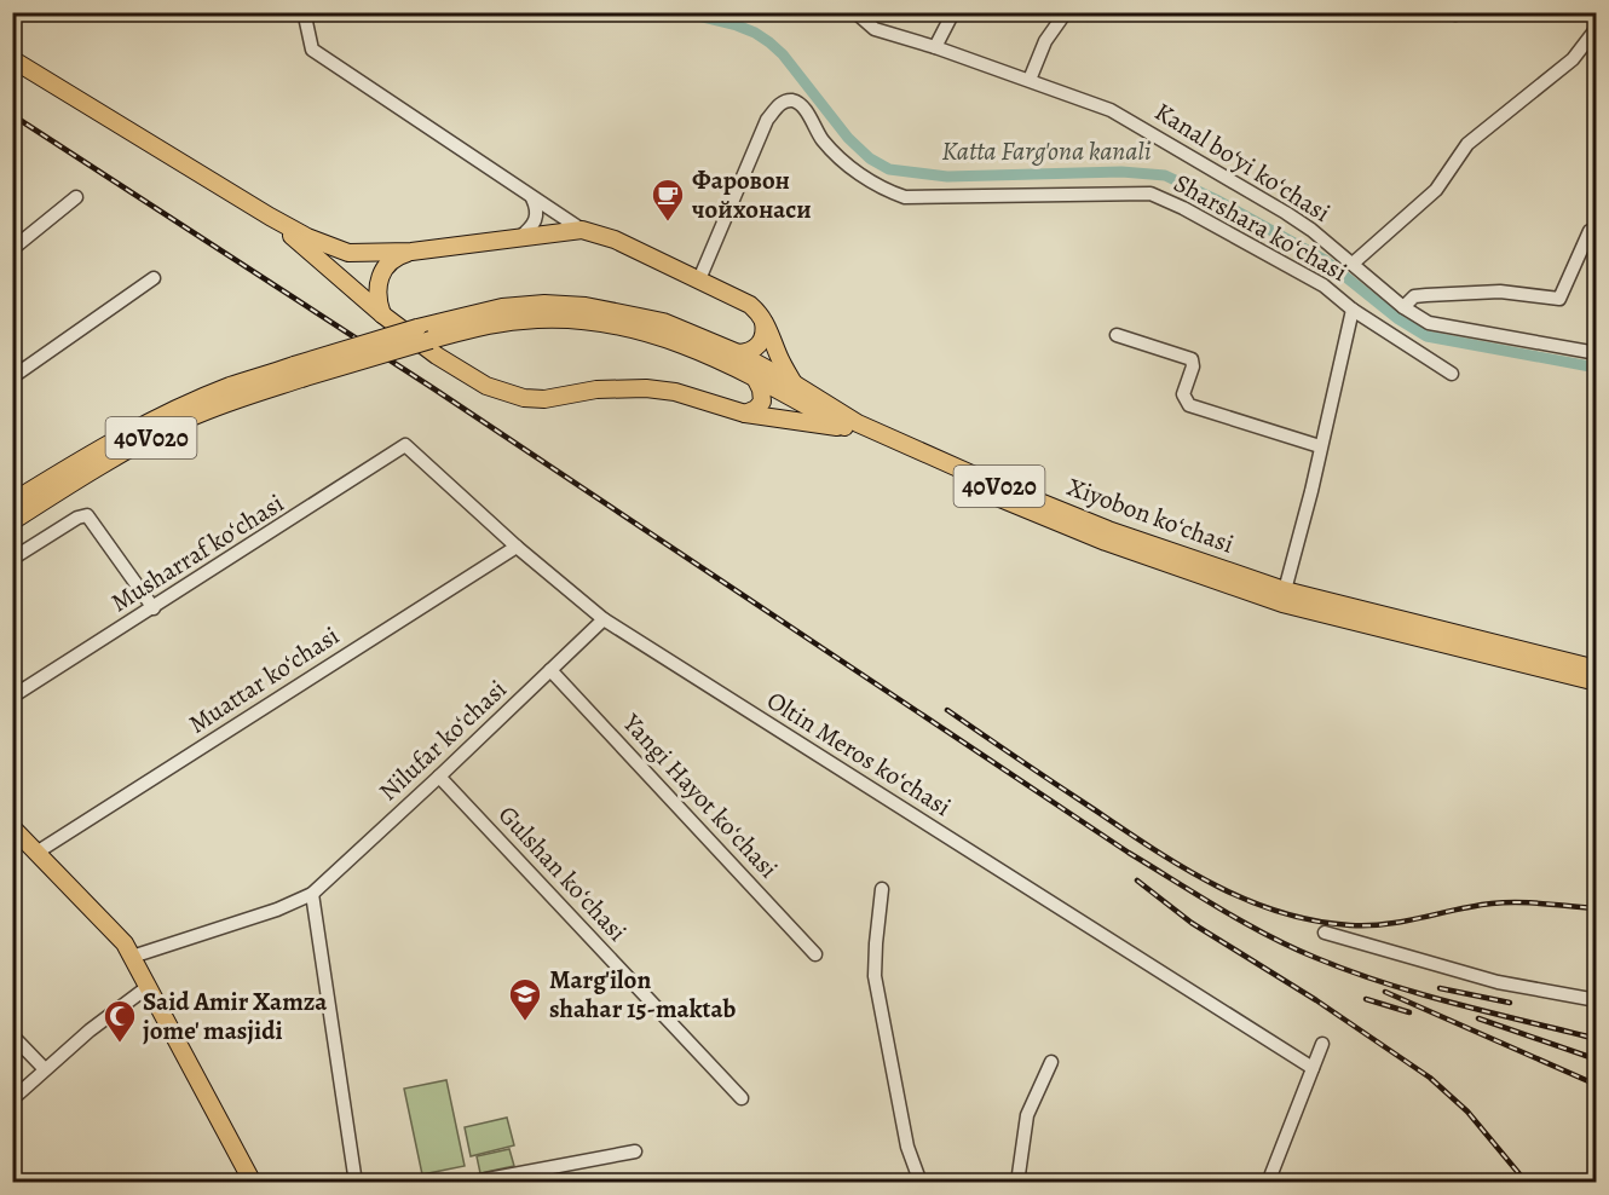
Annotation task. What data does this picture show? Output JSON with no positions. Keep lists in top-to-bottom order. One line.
{"streets":{"main road":["40V020","Xiyobon koʻchasi"],"street":["Kanal boʻyi koʻchasi","Sharshara koʻchasi","Musharraf koʻchasi","Muattar koʻchasi","Nilufar koʻchasi","Oltin Meros koʻchasi","Yangi Hayot koʻchasi","Gulshan koʻchasi"]},"crossings":[["40V020","Xiyobon koʻchasi"],["Musharraf koʻchasi","Oltin Meros koʻchasi"],["Muattar koʻchasi","Oltin Meros koʻchasi"],["Nilufar koʻchasi","Oltin Meros koʻchasi"],["Nilufar koʻchasi","Yangi Hayot koʻchasi"],["Nilufar koʻchasi","Gulshan koʻchasi"]],"water":["Katta Farg'ona kanali"],"places":{"cafe":["Фаровон чойхонаси"],"school or university":["Marg'ilon shahar 15-maktab"],"mosque":["Said Amir Xamza jome' masjidi"]}}
